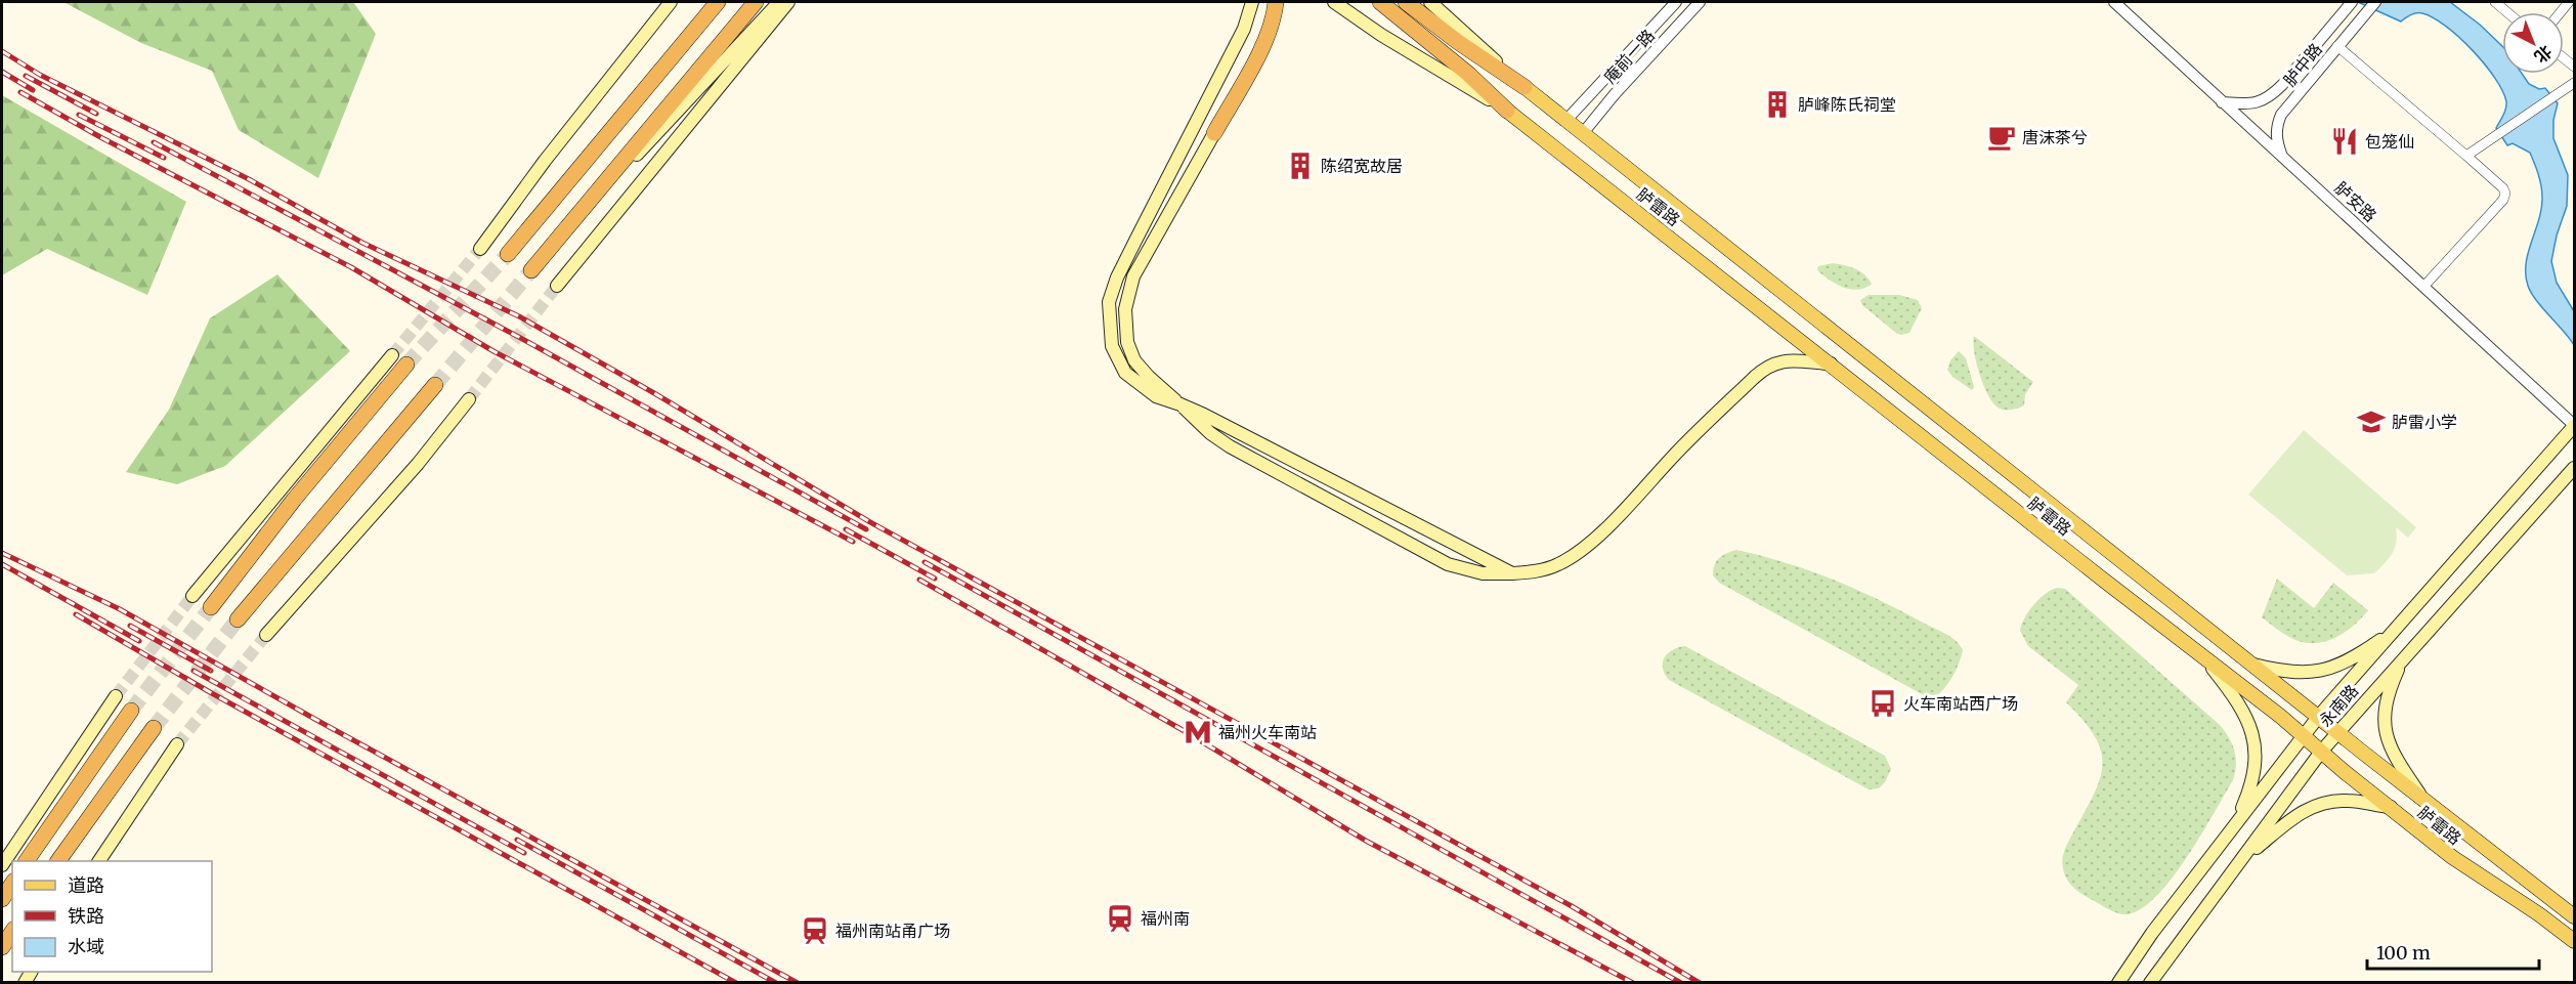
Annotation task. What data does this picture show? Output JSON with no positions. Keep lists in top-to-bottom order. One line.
{"streets":{"main road":["胪雷路","永南路"],"street":["庵前一路","胪中路","胪安路"]},"crossings":[["庵前一路","胪雷路"],["胪中路","胪安路"],["胪雷路","永南路"]],"places":{"building":["胪峰陈氏祠堂","陈绍宽故居"],"cafe":["唐沫茶兮"],"restaurant":["包笼仙"],"school or university":["胪雷小学"],"bus stop":["火车南站西广场"],"metro station":["福州火车南站"],"station":["福州南","福州南站甬广场"]},"legend":["道路","铁路","水域"],"scale_bar":"100 m","north":"bottom right"}
